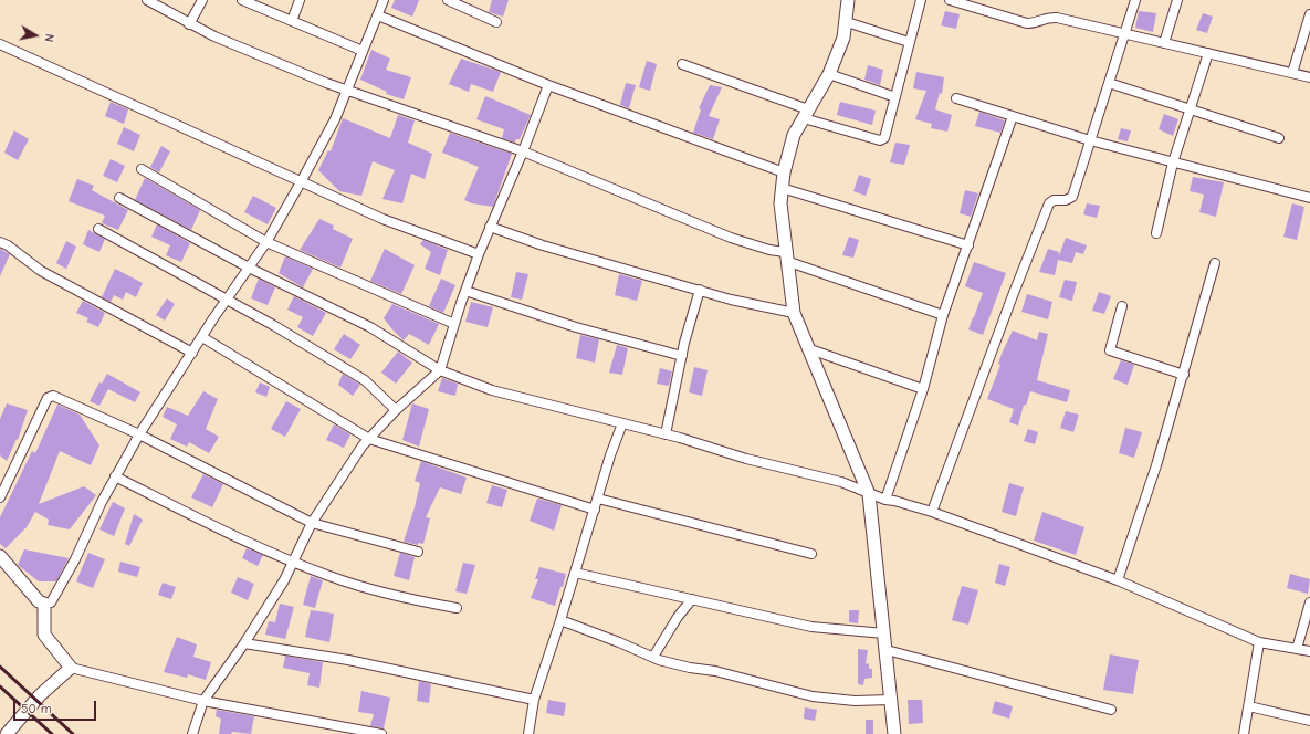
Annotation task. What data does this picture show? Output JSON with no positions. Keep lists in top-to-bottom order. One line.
{"scale_bar":"50 m","north":"right"}
